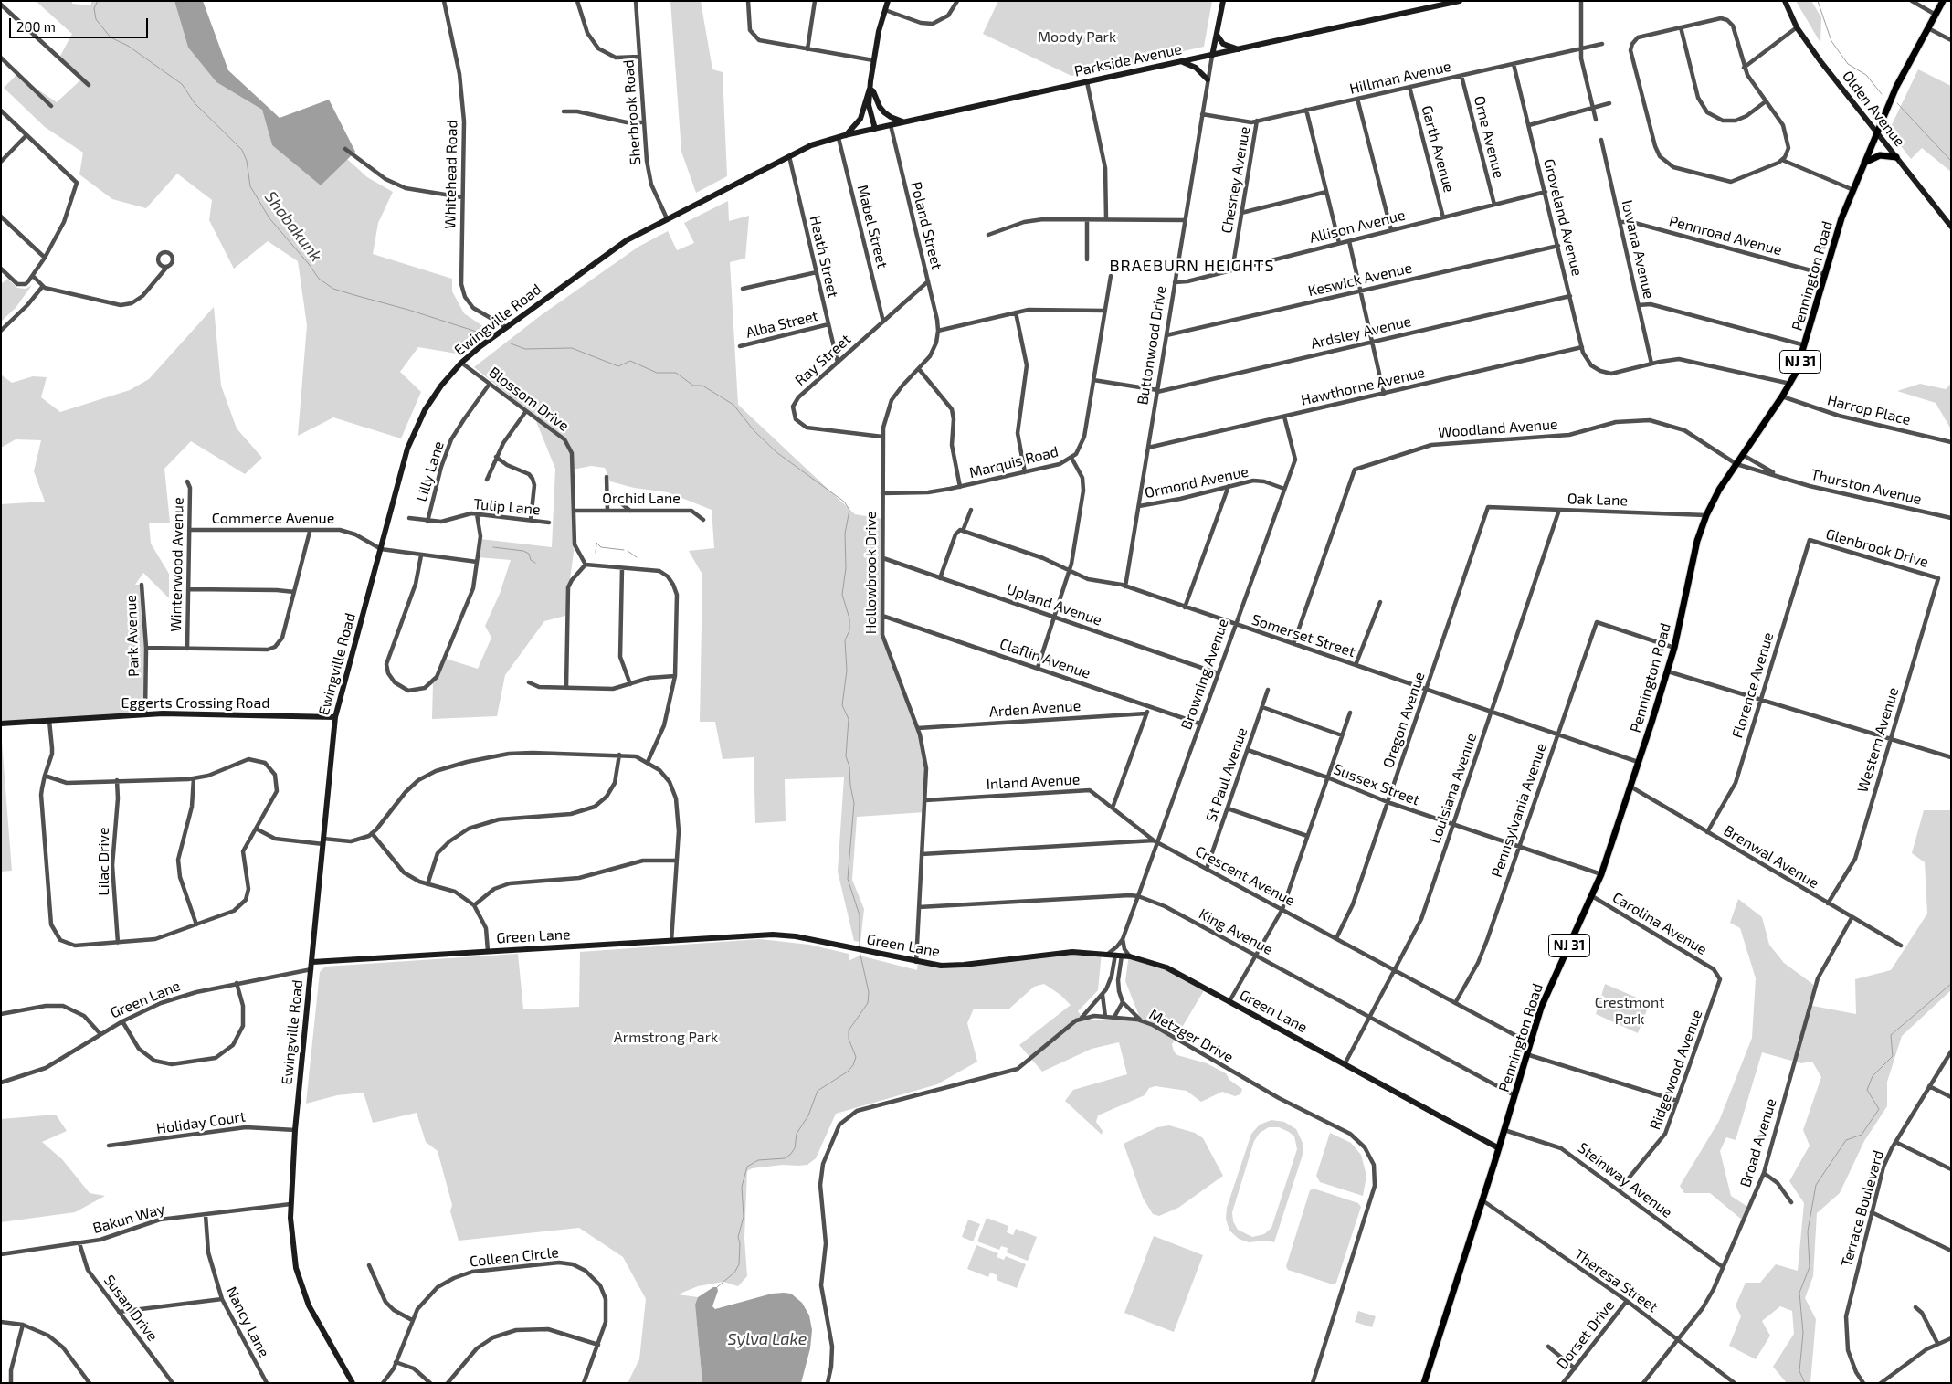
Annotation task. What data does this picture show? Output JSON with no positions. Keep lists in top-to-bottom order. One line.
{"streets":{"main road":["Parkside Avenue","Olden Avenue","Pennington Road","Ewingville Road","Buttonwood Drive","NJ 31","Eggerts Crossing Road","Green Lane"],"street":["Hillman Avenue","Sherbrook Road","Orne Avenue","Garth Avenue","Whitehead Road","Chesney Avenue","Groveland Avenue","Poland Street","Mabel Street","Allison Avenue","Pennroad Avenue","Iowana Avenue","Heath Street","Keswick Avenue","Alba Street","Ardsley Avenue","Ray Street","Hawthorne Avenue","Blossom Drive","Harrop Place","Woodland Avenue","Marquis Road","Lilly Lane","Ormond Avenue","Thurston Avenue","Orchid Lane","Oak Lane","Tulip Lane","Commerce Avenue","Glenbrook Drive","Winterwood Avenue","Hollowbrook Drive","Upland Avenue","Park Avenue","Somerset Street","Claflin Avenue","Browning Avenue","Florence Avenue","Arden Avenue","Oregon Avenue","Western Avenue","St Paul Avenue","Inland Avenue","Sussex Street","Louisiana Avenue","Pennsylvania Avenue","Brenwal Avenue","Lilac Drive","Crescent Avenue","Carolina Avenue","King Avenue","Metzger Drive","Ridgewood Avenue","Holiday Court","Broad Avenue","Steinway Avenue","Terrace Boulevard","Bakun Way","Colleen Circle","Theresa Street","Susan Drive","Nancy Lane","Dorset Drive"]},"crossings":[["Parkside Avenue","Poland Street"],["Parkside Avenue","Mabel Street"],["Parkside Avenue","Ewingville Road"],["Parkside Avenue","Buttonwood Drive"],["Hillman Avenue","Orne Avenue"],["Hillman Avenue","Garth Avenue"],["Hillman Avenue","Chesney Avenue"],["Hillman Avenue","Groveland Avenue"],["Hillman Avenue","Buttonwood Drive"],["Olden Avenue","Pennington Road"],["Sherbrook Road","Ewingville Road"],["Orne Avenue","Allison Avenue"],["Garth Avenue","Allison Avenue"],["Whitehead Road","Ewingville Road"],["Chesney Avenue","Allison Avenue"],["Groveland Avenue","Allison Avenue"],["Groveland Avenue","Iowana Avenue"],["Groveland Avenue","Keswick Avenue"],["Groveland Avenue","Ardsley Avenue"],["Groveland Avenue","Hawthorne Avenue"],["Poland Street","Ray Street"],["Poland Street","Hollowbrook Drive"],["Mabel Street","Ray Street"],["Allison Avenue","Buttonwood Drive"],["Pennroad Avenue","Iowana Avenue"],["Pennroad Avenue","Pennington Road"],["Heath Street","Ewingville Road"],["Heath Street","Alba Street"],["Heath Street","Ray Street"],["Pennington Road","Harrop Place"],["Pennington Road","Woodland Avenue"],["Pennington Road","Thurston Avenue"],["Pennington Road","Oak Lane"],["Pennington Road","Somerset Street"],["Pennington Road","Sussex Street"],["Pennington Road","Pennsylvania Avenue"],["Pennington Road","Brenwal Avenue"],["Pennington Road","Crescent Avenue"],["Pennington Road","Carolina Avenue"],["Pennington Road","King Avenue"],["Pennington Road","Green Lane"],["Pennington Road","Steinway Avenue"],["Pennington Road","Theresa Street"],["Keswick Avenue","Buttonwood Drive"],["Ewingville Road","Blossom Drive"],["Ewingville Road","Commerce Avenue"],["Ewingville Road","Eggerts Crossing Road"],["Ewingville Road","Green Lane"],["Ewingville Road","Holiday Court"],["Ewingville Road","Bakun Way"],["Ardsley Avenue","Buttonwood Drive"],["Buttonwood Drive","Hawthorne Avenue"],["Buttonwood Drive","Ormond Avenue"],["Buttonwood Drive","Somerset Street"],["Ray Street","Hollowbrook Drive"],["Hawthorne Avenue","Browning Avenue"],["Blossom Drive","Lilly Lane"],["Blossom Drive","Orchid Lane"],["Woodland Avenue","Thurston Avenue"],["Woodland Avenue","Somerset Street"],["Marquis Road","Hollowbrook Drive"],["Lilly Lane","Tulip Lane"],["Ormond Avenue","Browning Avenue"],["Oak Lane","Oregon Avenue"],["Oak Lane","Louisiana Avenue"],["Commerce Avenue","Winterwood Avenue"],["Glenbrook Drive","Florence Avenue"],["Glenbrook Drive","Western Avenue"],["Hollowbrook Drive","Upland Avenue"],["Hollowbrook Drive","Claflin Avenue"],["Hollowbrook Drive","Arden Avenue"],["Hollowbrook Drive","Inland Avenue"],["Hollowbrook Drive","King Avenue"],["Hollowbrook Drive","Green Lane"],["Upland Avenue","Browning Avenue"],["Park Avenue","Eggerts Crossing Road"],["Somerset Street","Browning Avenue"],["Somerset Street","Oregon Avenue"],["Somerset Street","Louisiana Avenue"],["Somerset Street","Pennsylvania Avenue"],["Claflin Avenue","Browning Avenue"],["Browning Avenue","Inland Avenue"],["Browning Avenue","Crescent Avenue"],["Browning Avenue","King Avenue"],["Florence Avenue","Brenwal Avenue"],["Oregon Avenue","Sussex Street"],["Oregon Avenue","Crescent Avenue"],["Western Avenue","Brenwal Avenue"],["St Paul Avenue","Sussex Street"],["St Paul Avenue","Crescent Avenue"],["Inland Avenue","Crescent Avenue"],["Sussex Street","Louisiana Avenue"],["Sussex Street","Pennsylvania Avenue"],["Louisiana Avenue","Crescent Avenue"],["Louisiana Avenue","King Avenue"],["Louisiana Avenue","Green Lane"],["Pennsylvania Avenue","Crescent Avenue"],["Brenwal Avenue","Broad Avenue"],["Carolina Avenue","Ridgewood Avenue"],["Ridgewood Avenue","Steinway Avenue"],["Broad Avenue","Steinway Avenue"],["Broad Avenue","Theresa Street"],["Bakun Way","Susan Drive"],["Bakun Way","Nancy Lane"],["Theresa Street","Dorset Drive"]],"districts":["BRAEBURN HEIGHTS"],"water":["Shabakunk","Sylva Lake"],"parks":["Moody Park","Crestmont Park","Armstrong Park"],"scale_bar":"200 m"}
